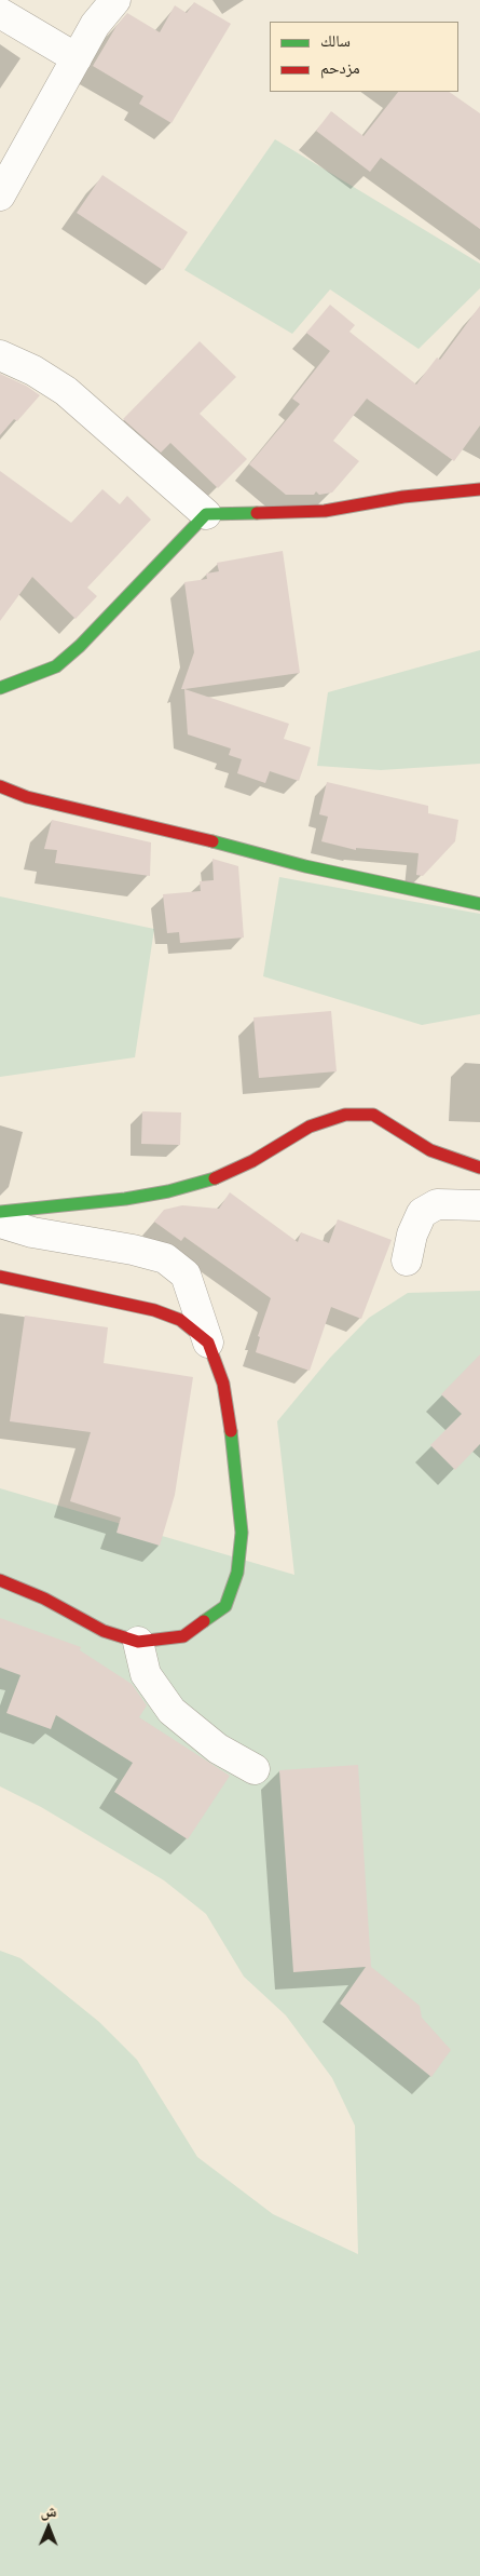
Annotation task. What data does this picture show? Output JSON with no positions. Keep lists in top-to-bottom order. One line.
{"legend":["سالك","مزدحم"],"north":"top"}
